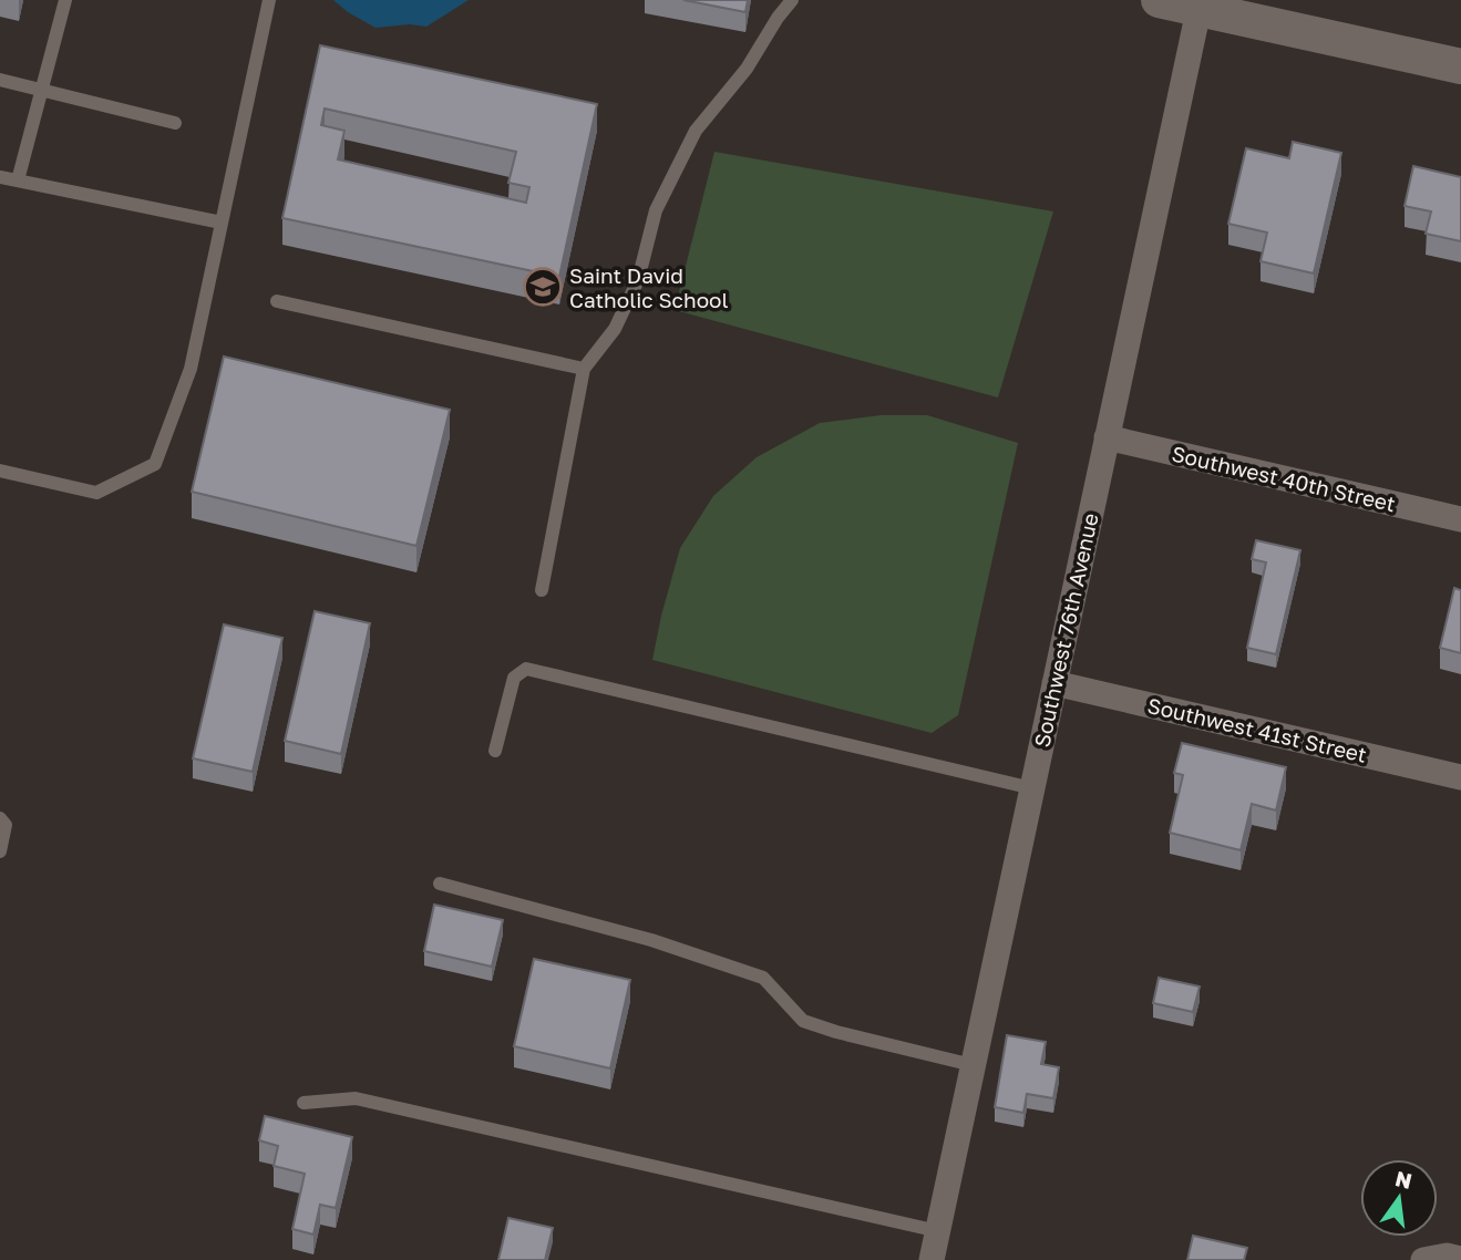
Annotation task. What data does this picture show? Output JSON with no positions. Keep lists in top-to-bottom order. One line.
{"streets":{"street":["Southwest 40th Street","Southwest 76th Avenue","Southwest 41st Street"]},"crossings":[["Southwest 40th Street","Southwest 76th Avenue"],["Southwest 76th Avenue","Southwest 41st Street"]],"places":{"school or university":["Saint David Catholic School"]},"north":"top"}
